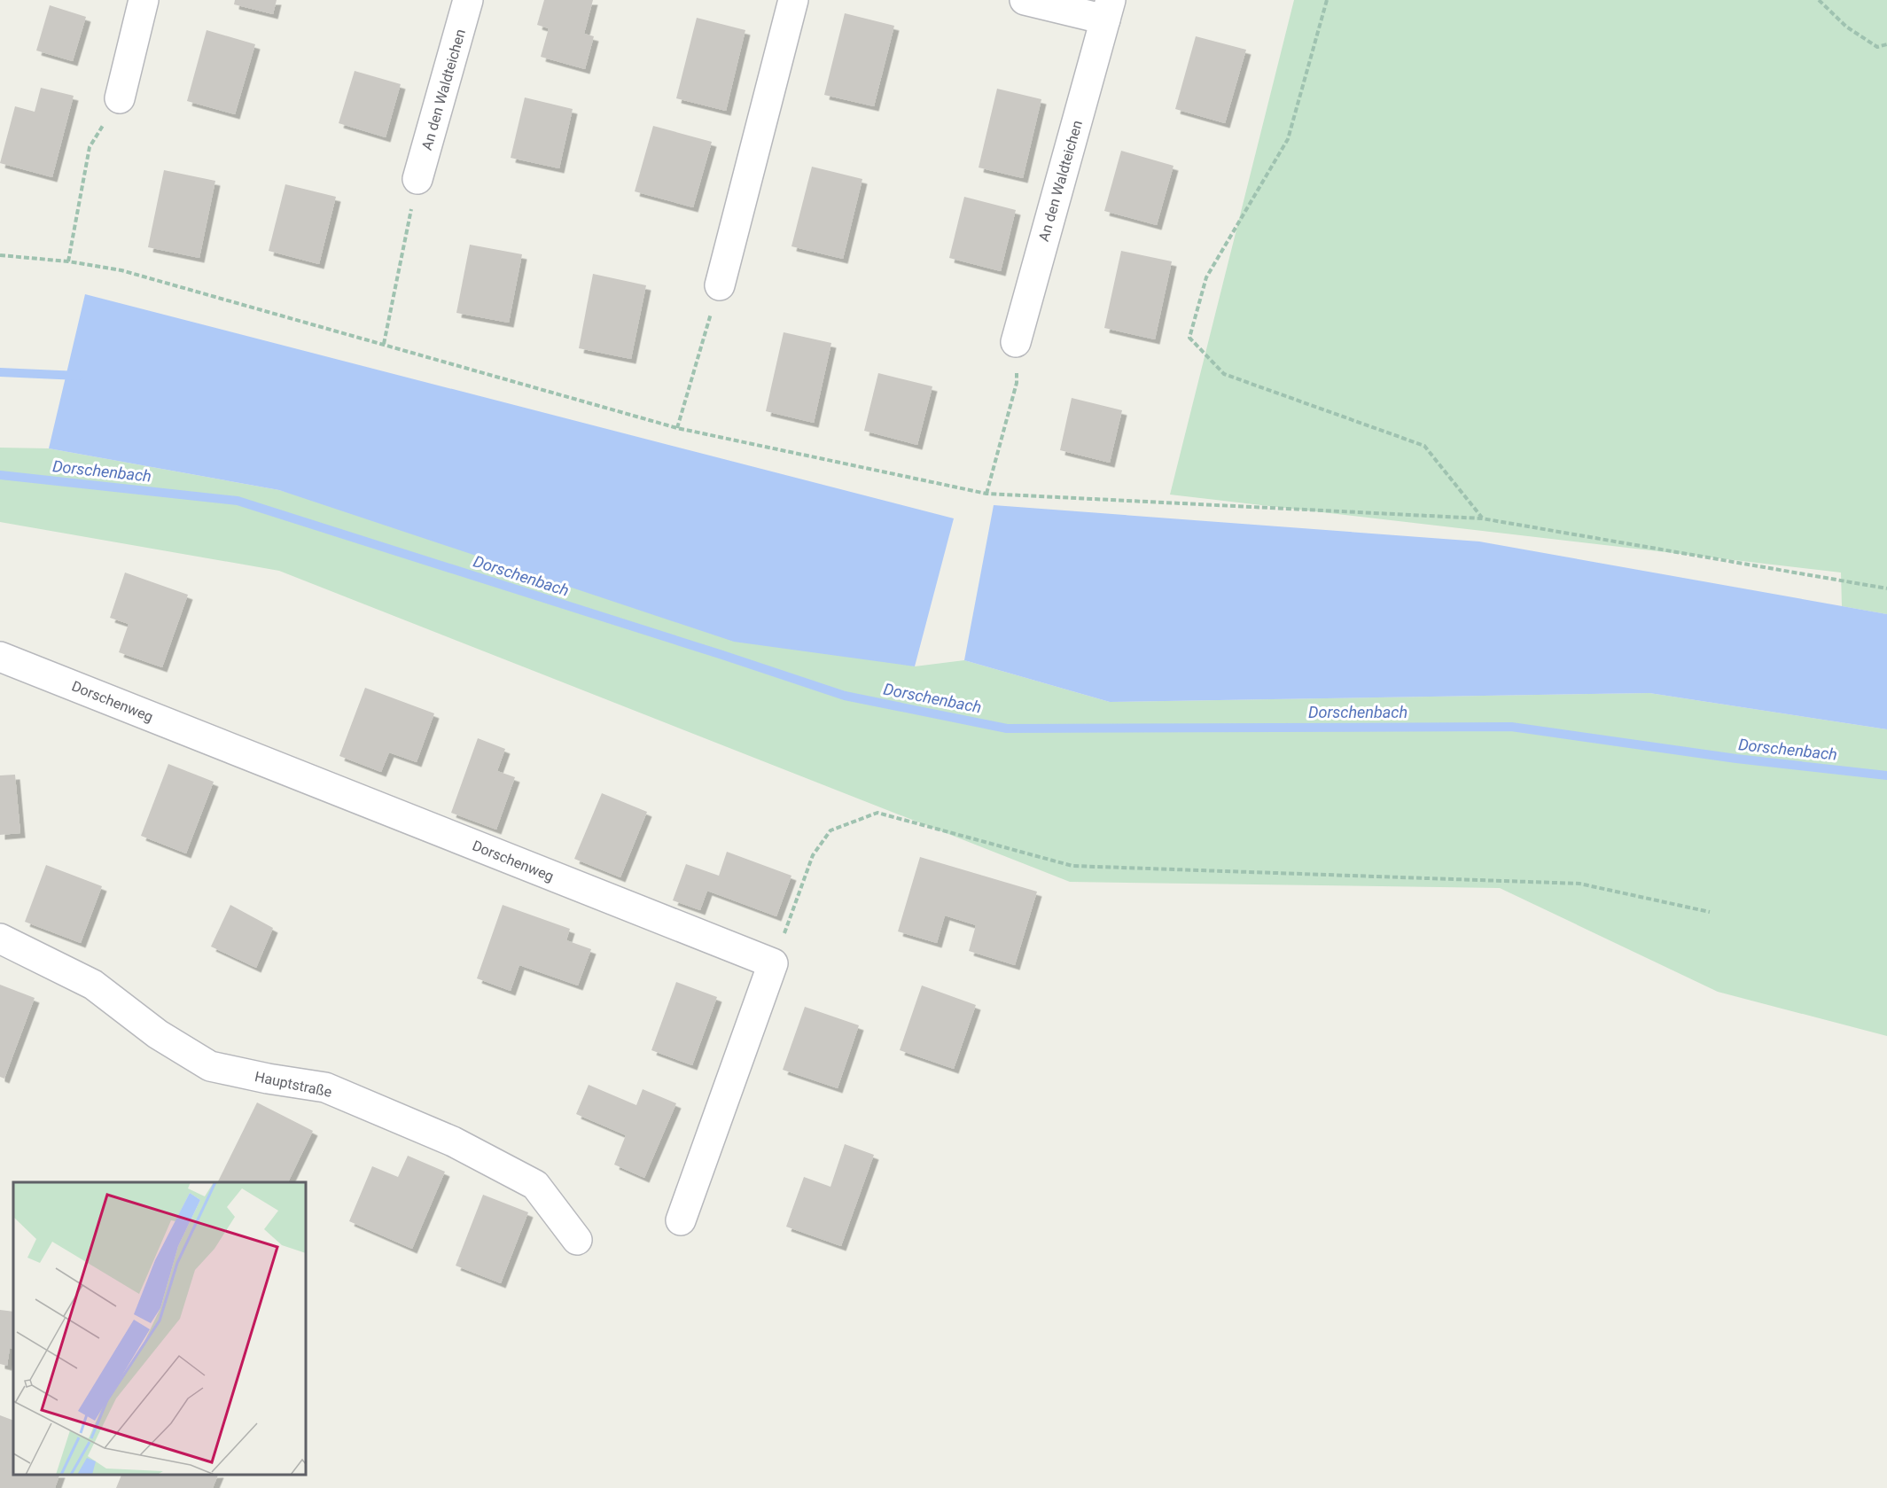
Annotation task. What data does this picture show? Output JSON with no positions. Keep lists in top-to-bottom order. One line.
{"streets":{"street":["An den Waldteichen","Dorschenweg","Hauptstraße"]},"water":["Dorschenbach"]}
